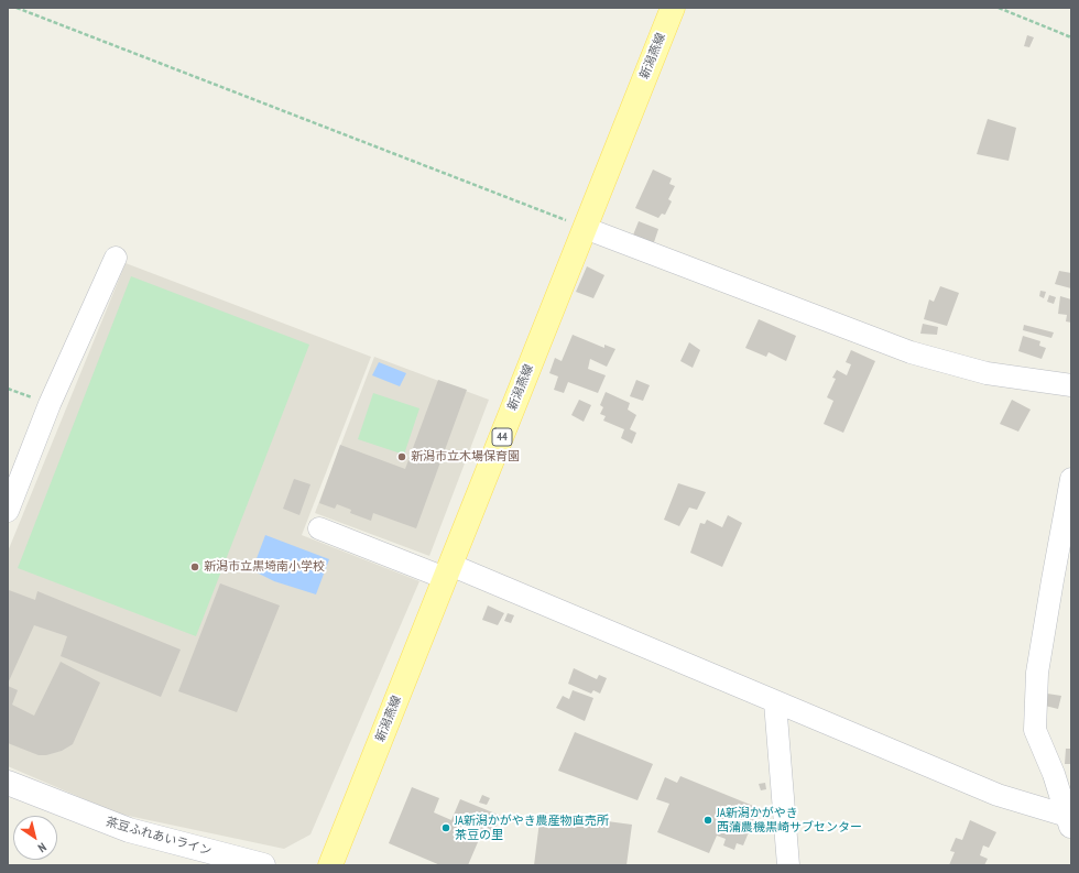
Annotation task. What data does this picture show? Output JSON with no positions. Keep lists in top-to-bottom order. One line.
{"streets":{"main road":["新潟燕線","44"],"street":["茶豆ふれあいライン"]},"places":["新潟市立木場保育園","新潟市立黒埼南小学校","JA新潟かがやき 西蒲農機黒崎サブセンター","JA新潟かがやき農産物直売所 茶豆の里"],"north":"bottom right"}
